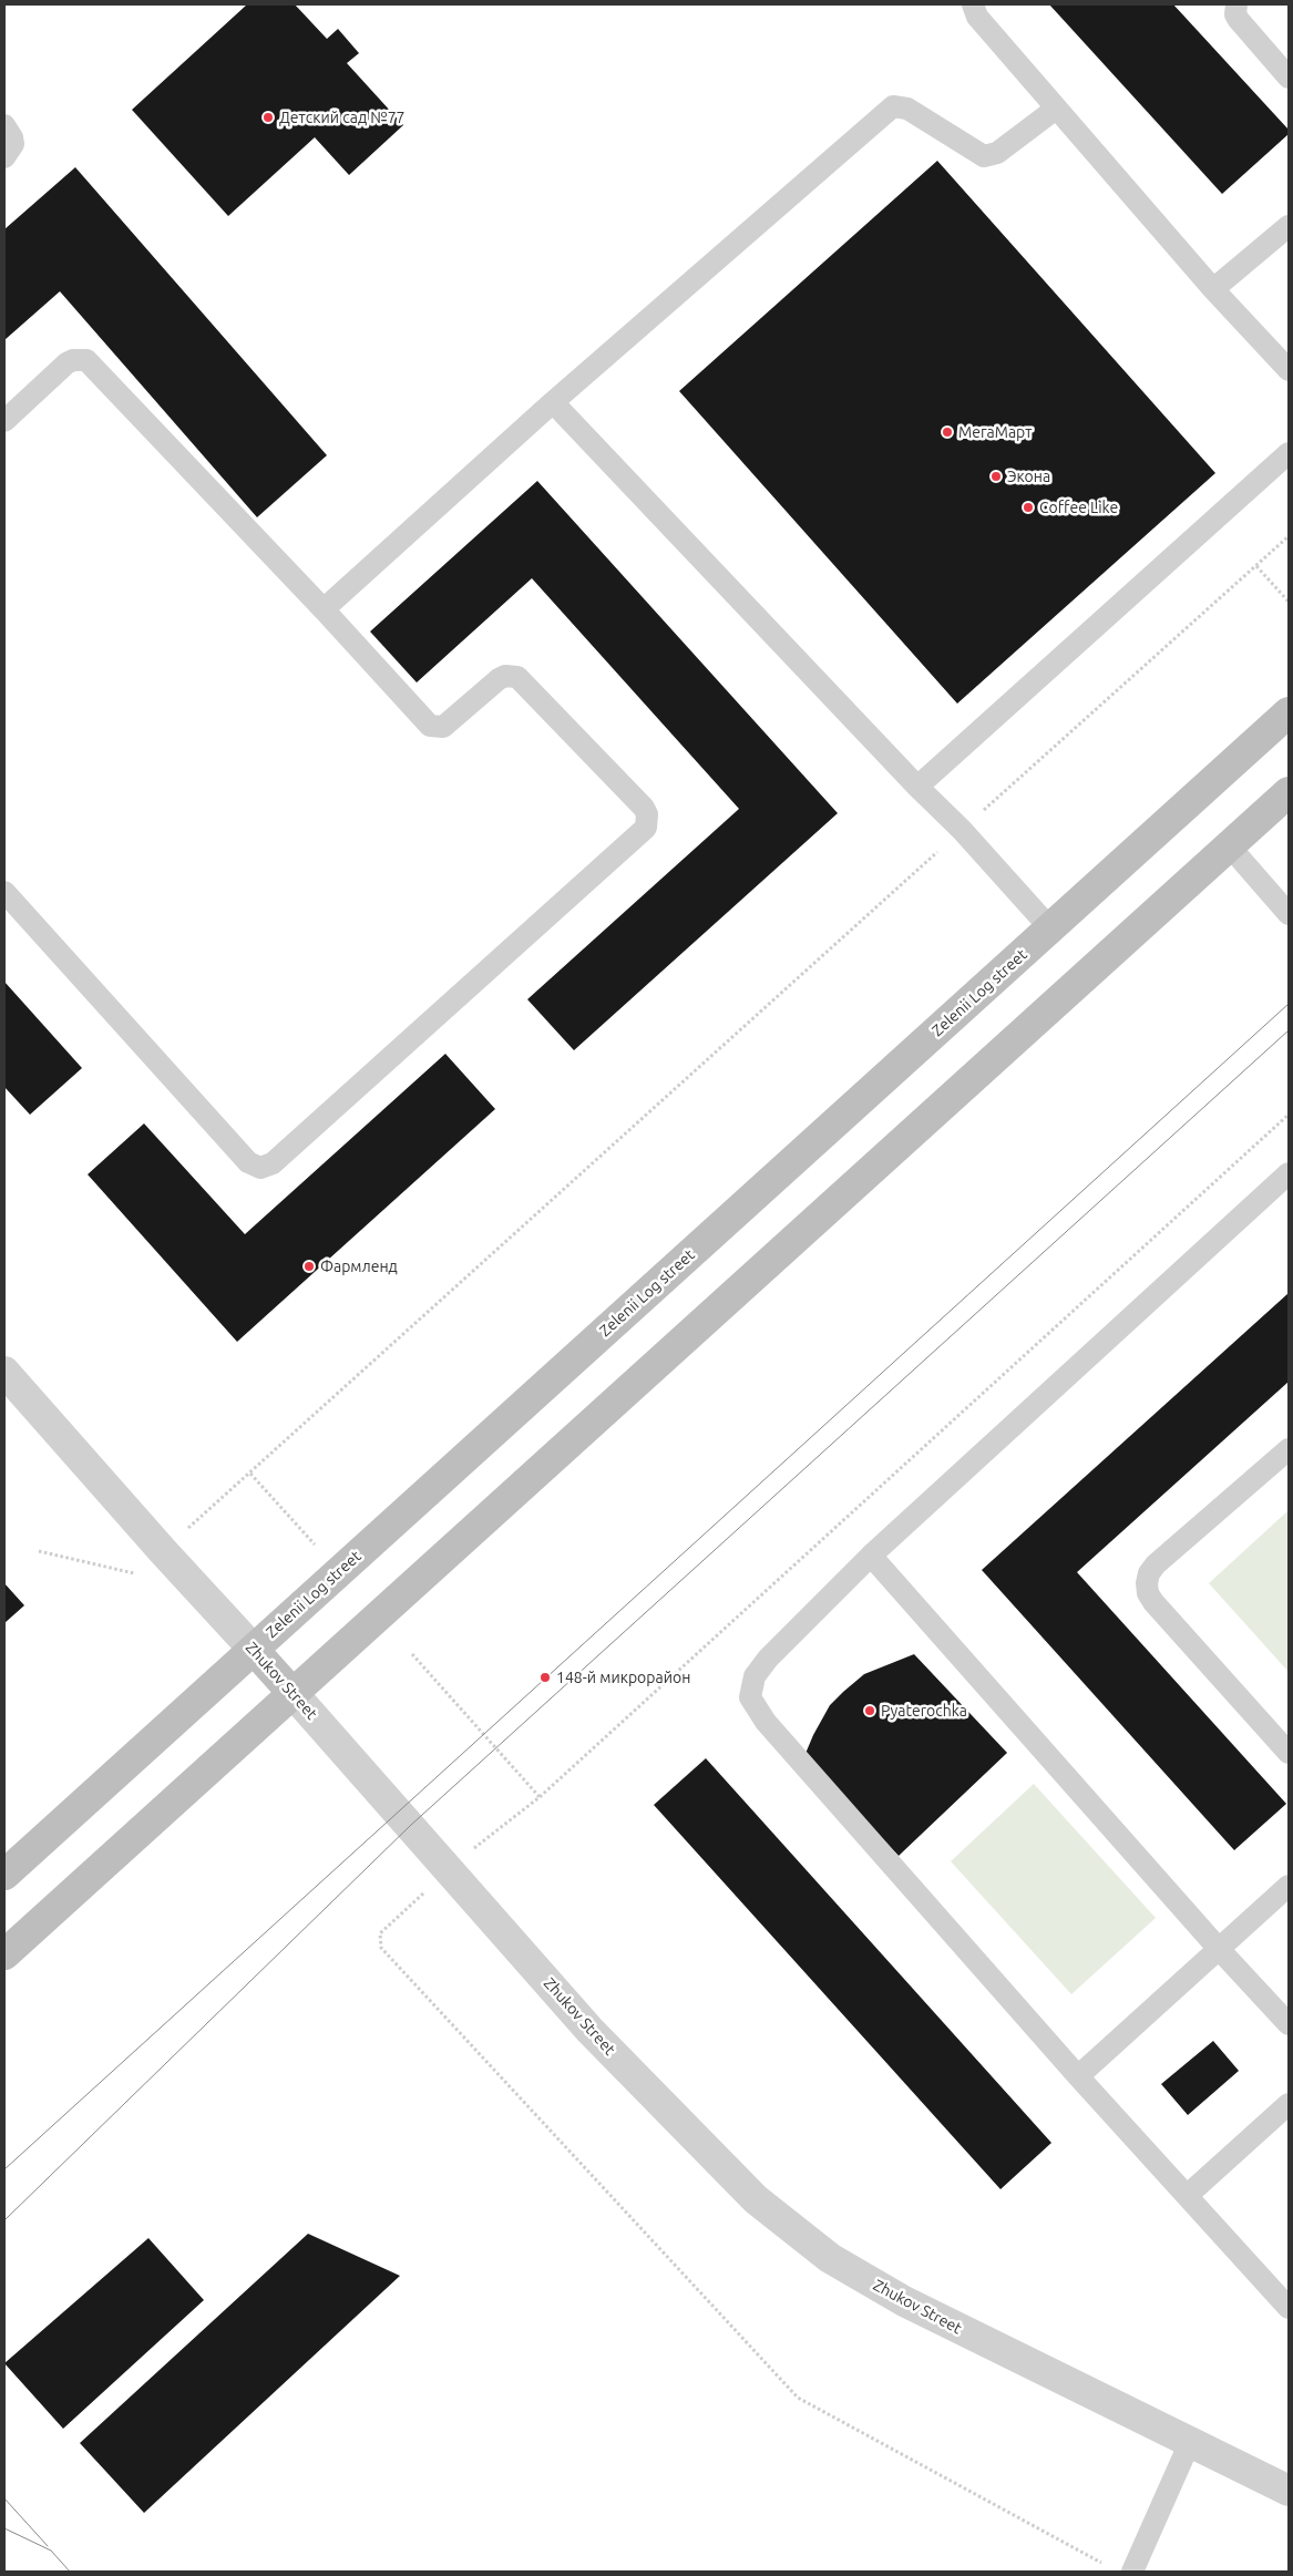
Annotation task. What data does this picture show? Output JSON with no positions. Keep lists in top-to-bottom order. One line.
{"streets":{"main road":["Zelenii Log street","Zhukov Street"]},"crossings":[["Zelenii Log street","Zhukov Street"]],"places":["Детский сад №77","МегаМарт","Экона","Coffee Like","Фармленд","148-й микрорайон","Pyaterochka"]}
